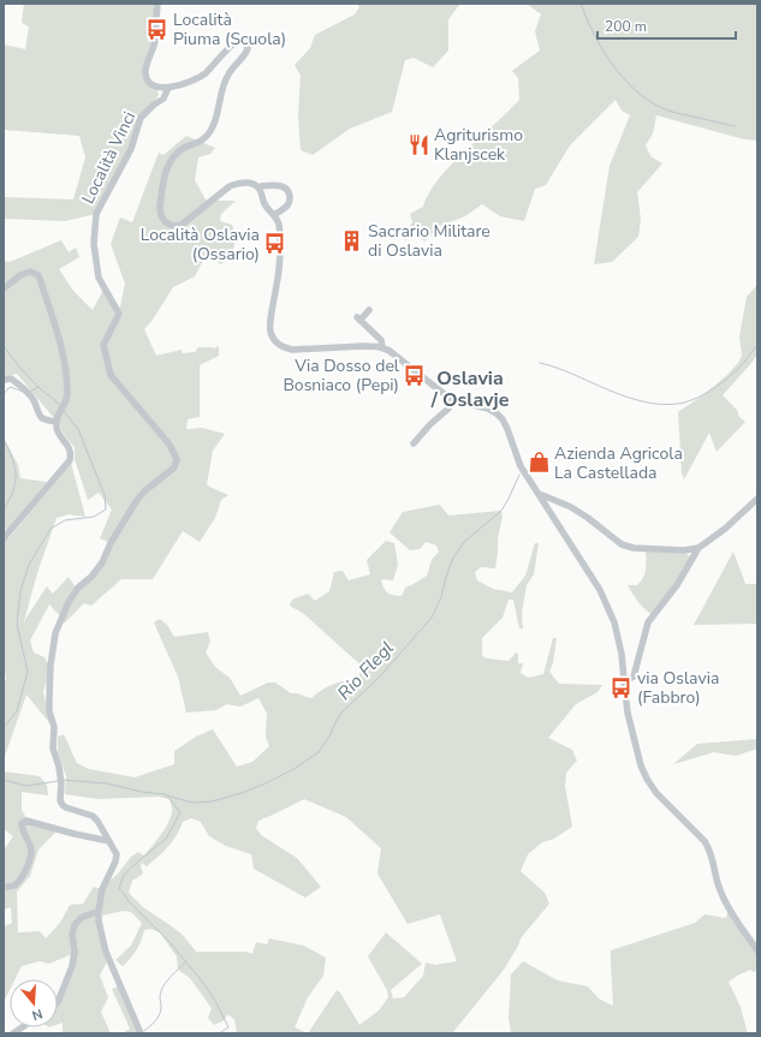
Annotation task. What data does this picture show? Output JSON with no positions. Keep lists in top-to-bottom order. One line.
{"streets":{"street":["Località Vinci"]},"districts":["Oslavia / Oslavje"],"water":["Rio Flegl"],"places":{"bus stop":["Località Piuma (Scuola)","Località Oslavia (Ossario)","Via Dosso del Bosniaco (Pepi)","via Oslavia (Fabbro)"],"restaurant":["Agriturismo Klanjscek"],"building":["Sacrario Militare di Oslavia"],"shop":["Azienda Agricola La Castellada"]},"scale_bar":"200 m","north":"bottom"}
